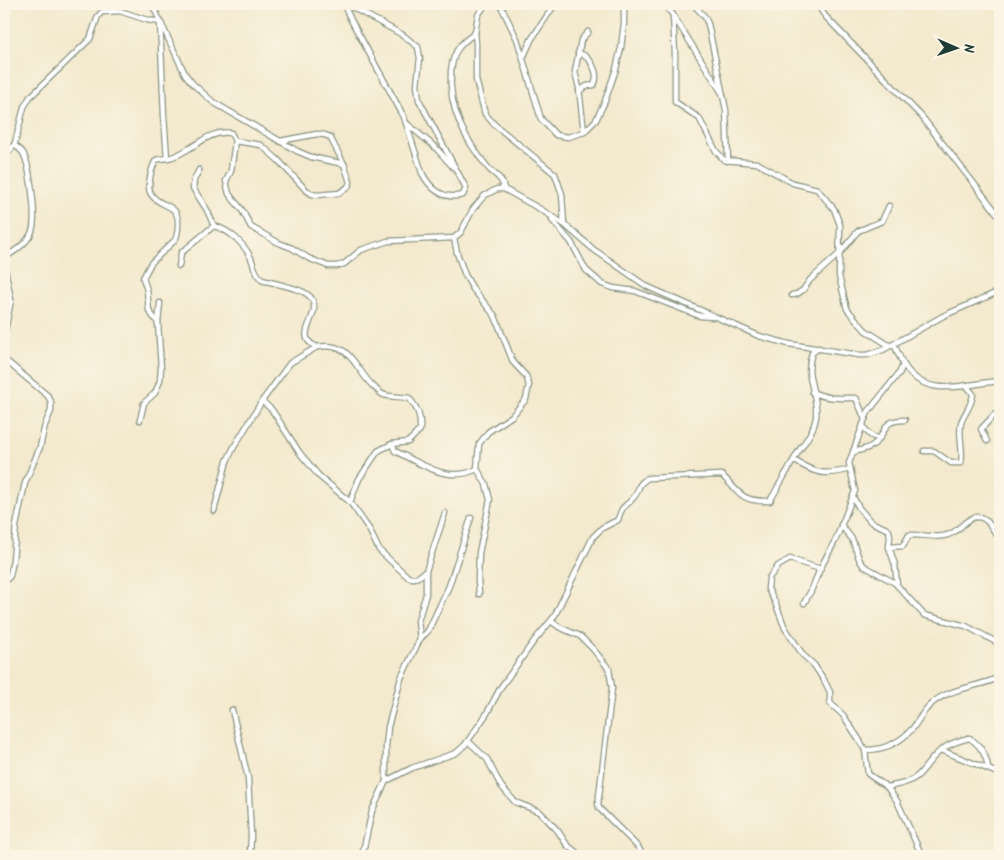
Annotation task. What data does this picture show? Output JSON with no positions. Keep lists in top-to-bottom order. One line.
{"north":"right"}
